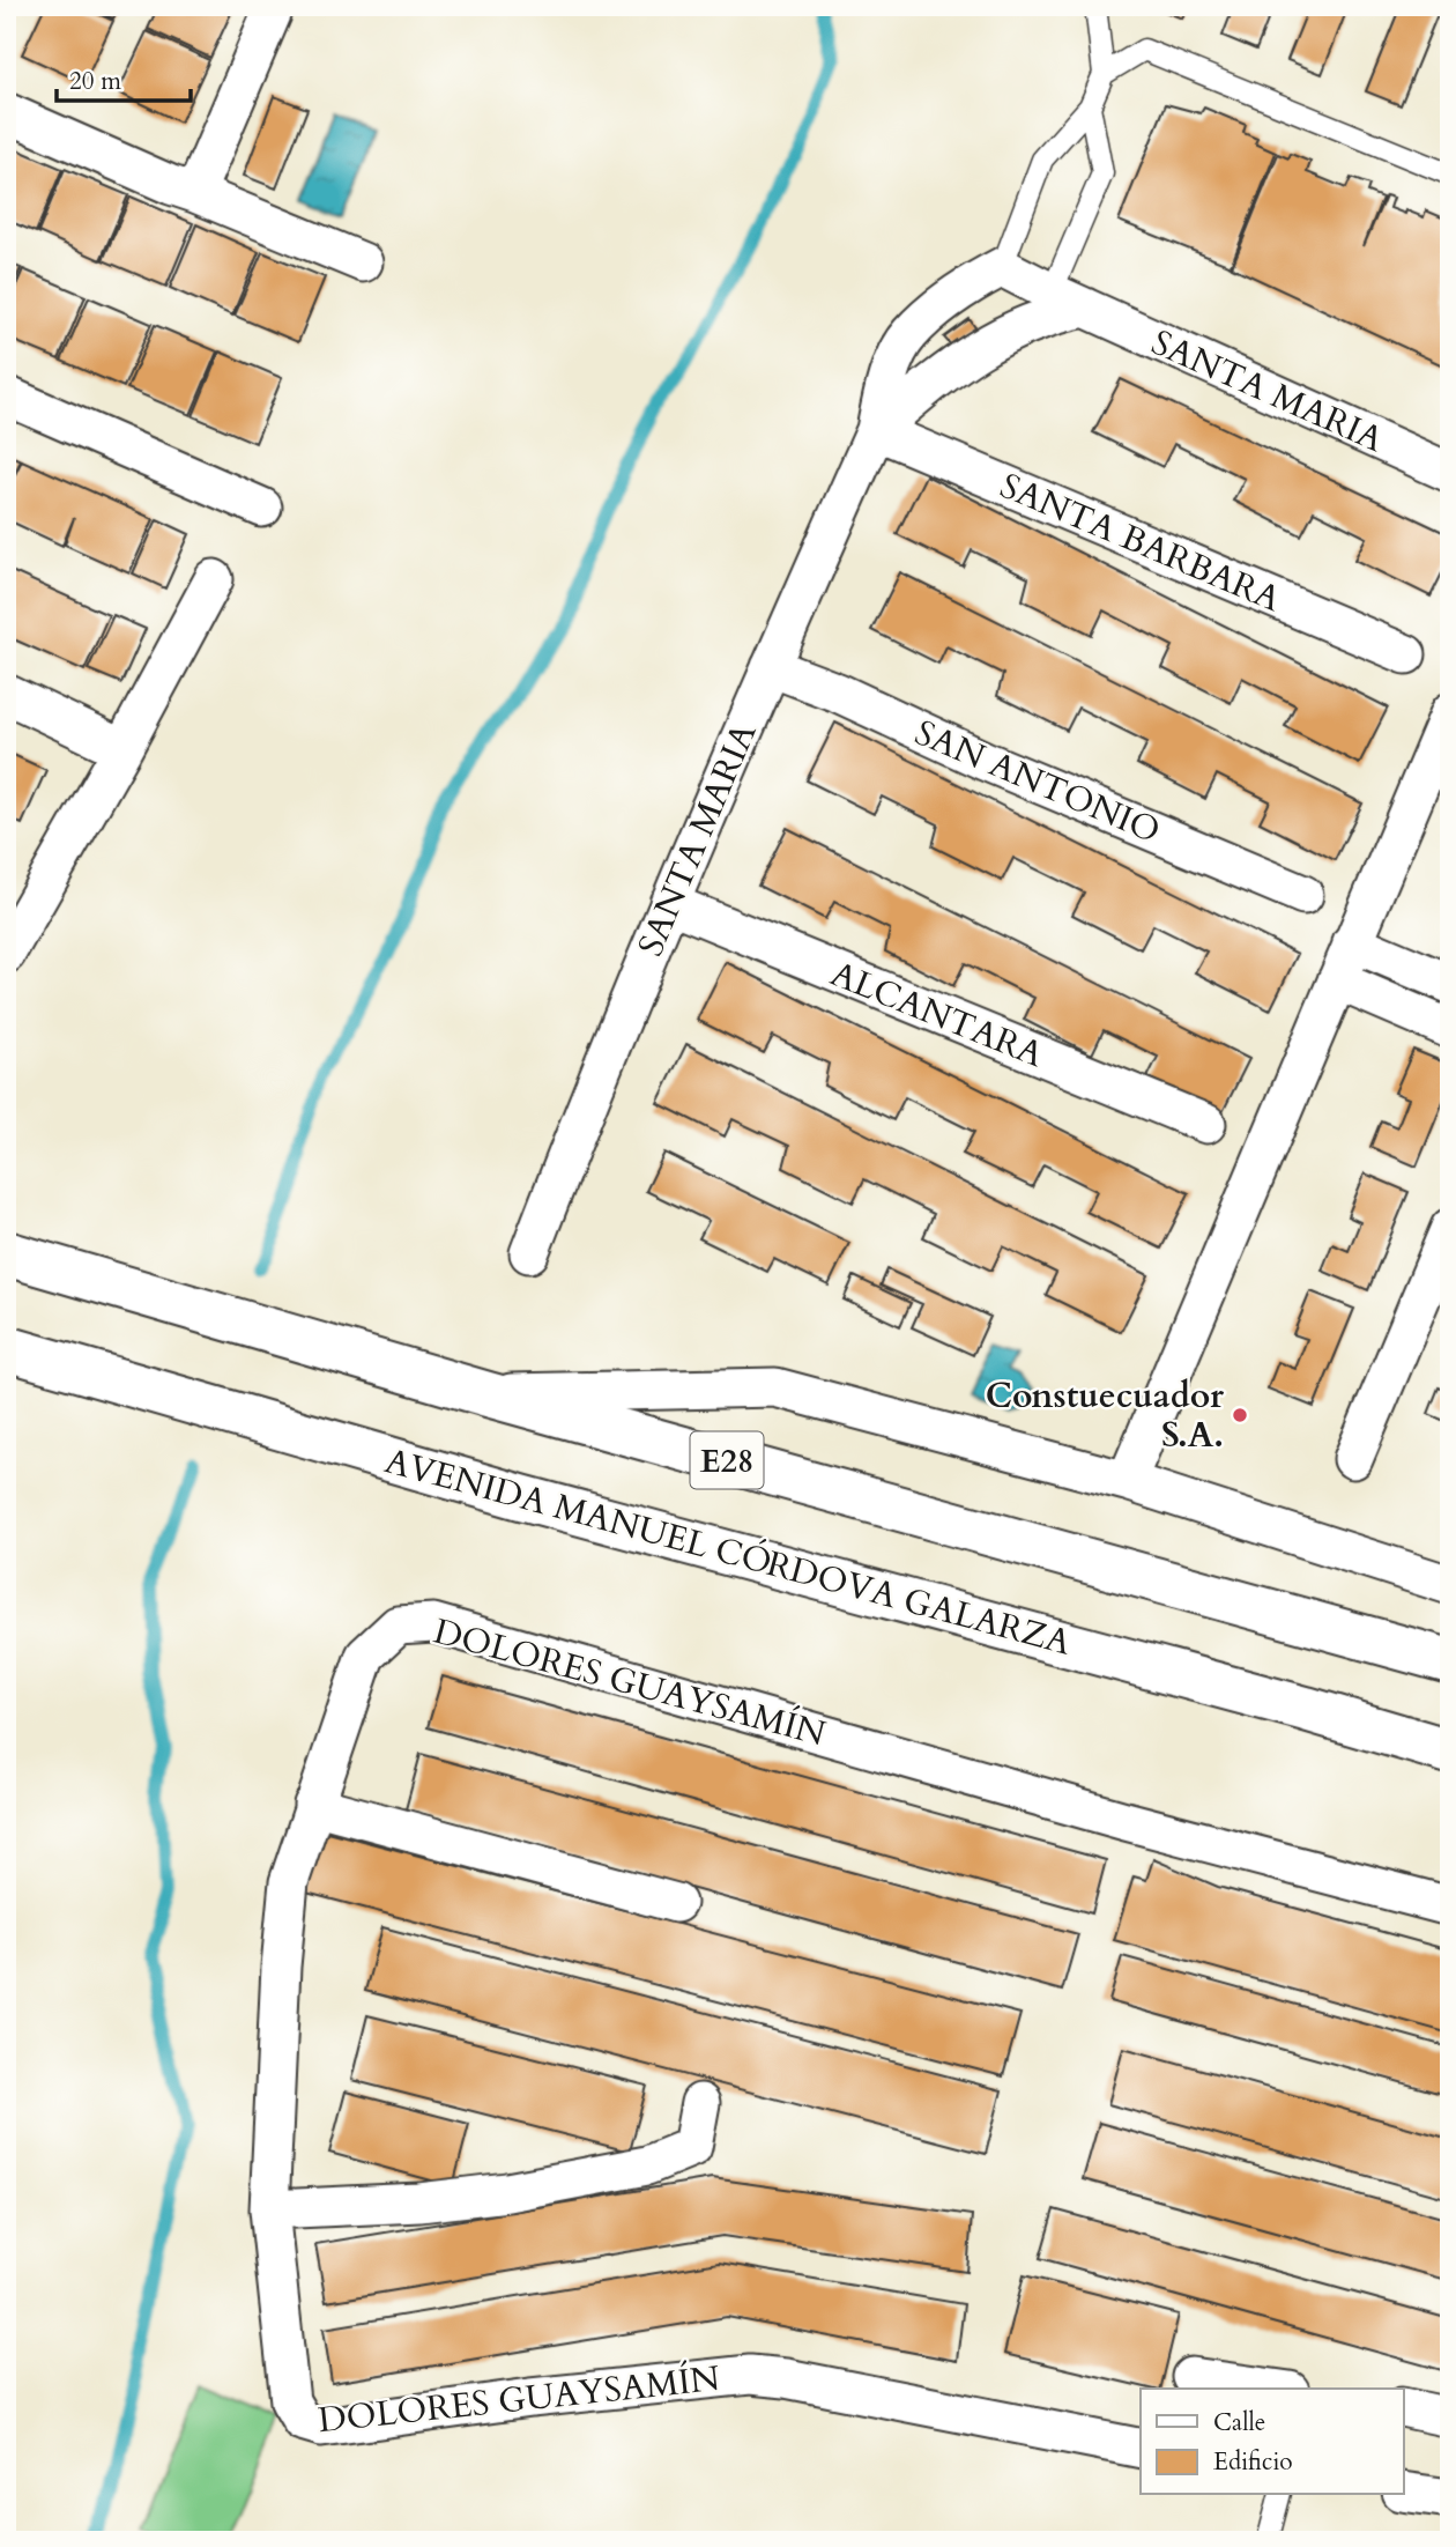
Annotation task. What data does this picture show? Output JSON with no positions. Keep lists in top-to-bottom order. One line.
{"streets":{"main road":["E28","AVENIDA MANUEL CÓRDOVA GALARZA"],"street":["SANTA MARIA","SANTA BARBARA","SAN ANTONIO","ALCANTARA","DOLORES GUAYSAMÍN"]},"crossings":[["SANTA MARIA","SANTA BARBARA"],["SANTA MARIA","SAN ANTONIO"],["SANTA MARIA","ALCANTARA"]],"places":["Constuecuador S.A."],"legend":["Calle","Edificio"],"scale_bar":"20 m"}
